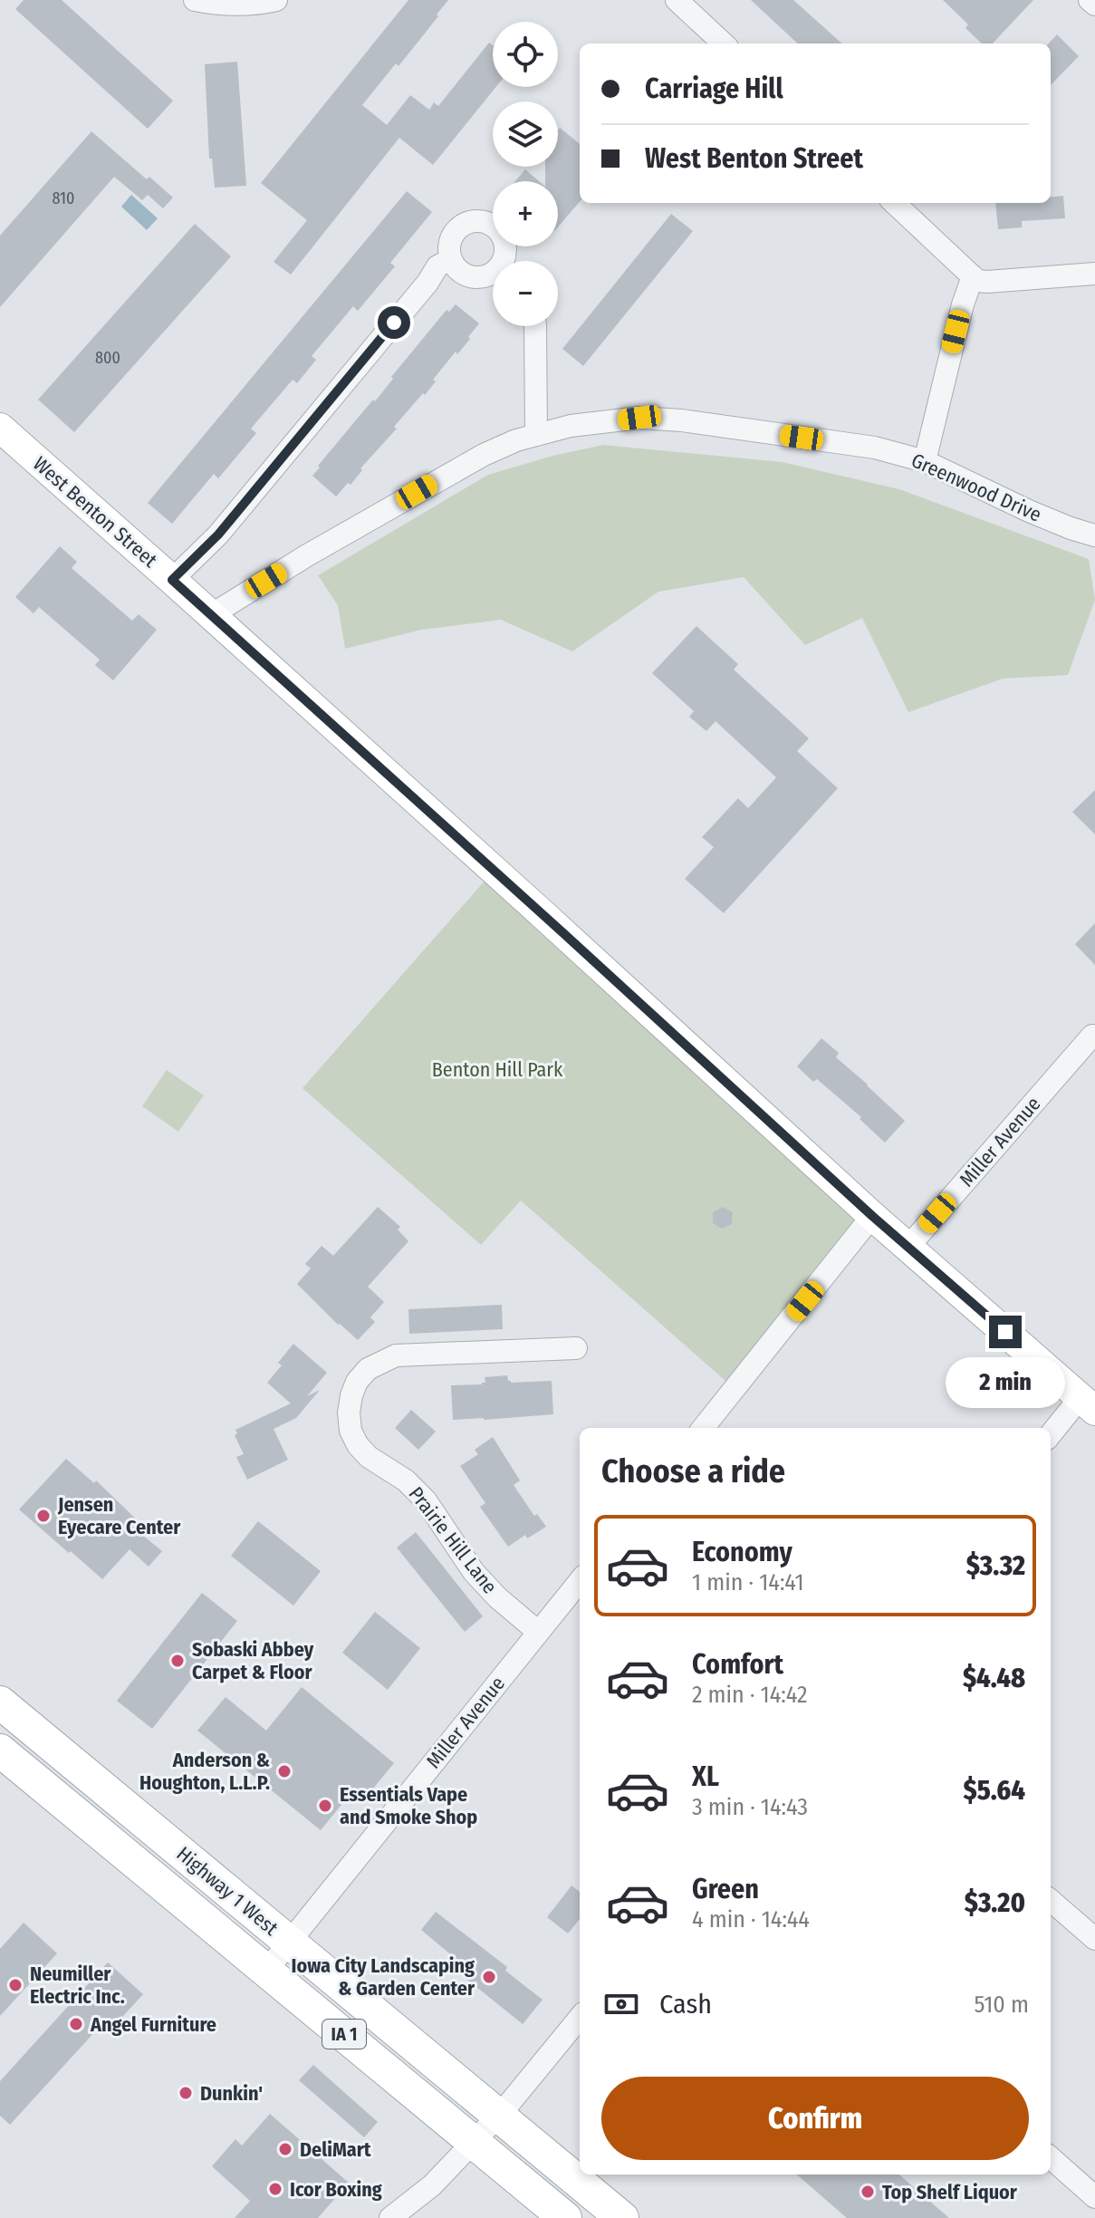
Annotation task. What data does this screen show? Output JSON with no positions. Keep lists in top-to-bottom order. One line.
{"streets":{"main road":["Highway 1 West","IA 1"],"street":["Greenwood Drive","West Benton Street","Miller Avenue","Prairie Hill Lane"]},"crossings":[["Greenwood Drive","West Benton Street"],["West Benton Street","Miller Avenue"],["Miller Avenue","Prairie Hill Lane"],["Miller Avenue","Highway 1 West"]],"parks":["Benton Hill Park"],"places":["Jensen Eyecare Center","Sobaski Abbey Carpet & Floor","Anderson & Houghton, L.L.P.","Essentials Vape and Smoke Shop","Iowa City Landscaping & Garden Center","Neumiller Electric Inc.","Angel Furniture","Dunkin'","DeliMart","Icor Boxing","Top Shelf Liquor"],"house_numbers":["810","800"],"page":{"map_buttons":["+","−"],"banner":["Carriage Hill","West Benton Street"],"bubble":"2 min","heading":"Choose a ride","list":[{"name":"Economy","note":"1 min · 14:41","value":"$3.32"},{"name":"Comfort","note":"2 min · 14:42","value":"$4.48"},{"name":"XL","note":"3 min · 14:43","value":"$5.64"},{"name":"Green","note":"4 min · 14:44","value":"$3.20"}],"pay":["Cash","510 m"],"buttons":"Confirm"}}
